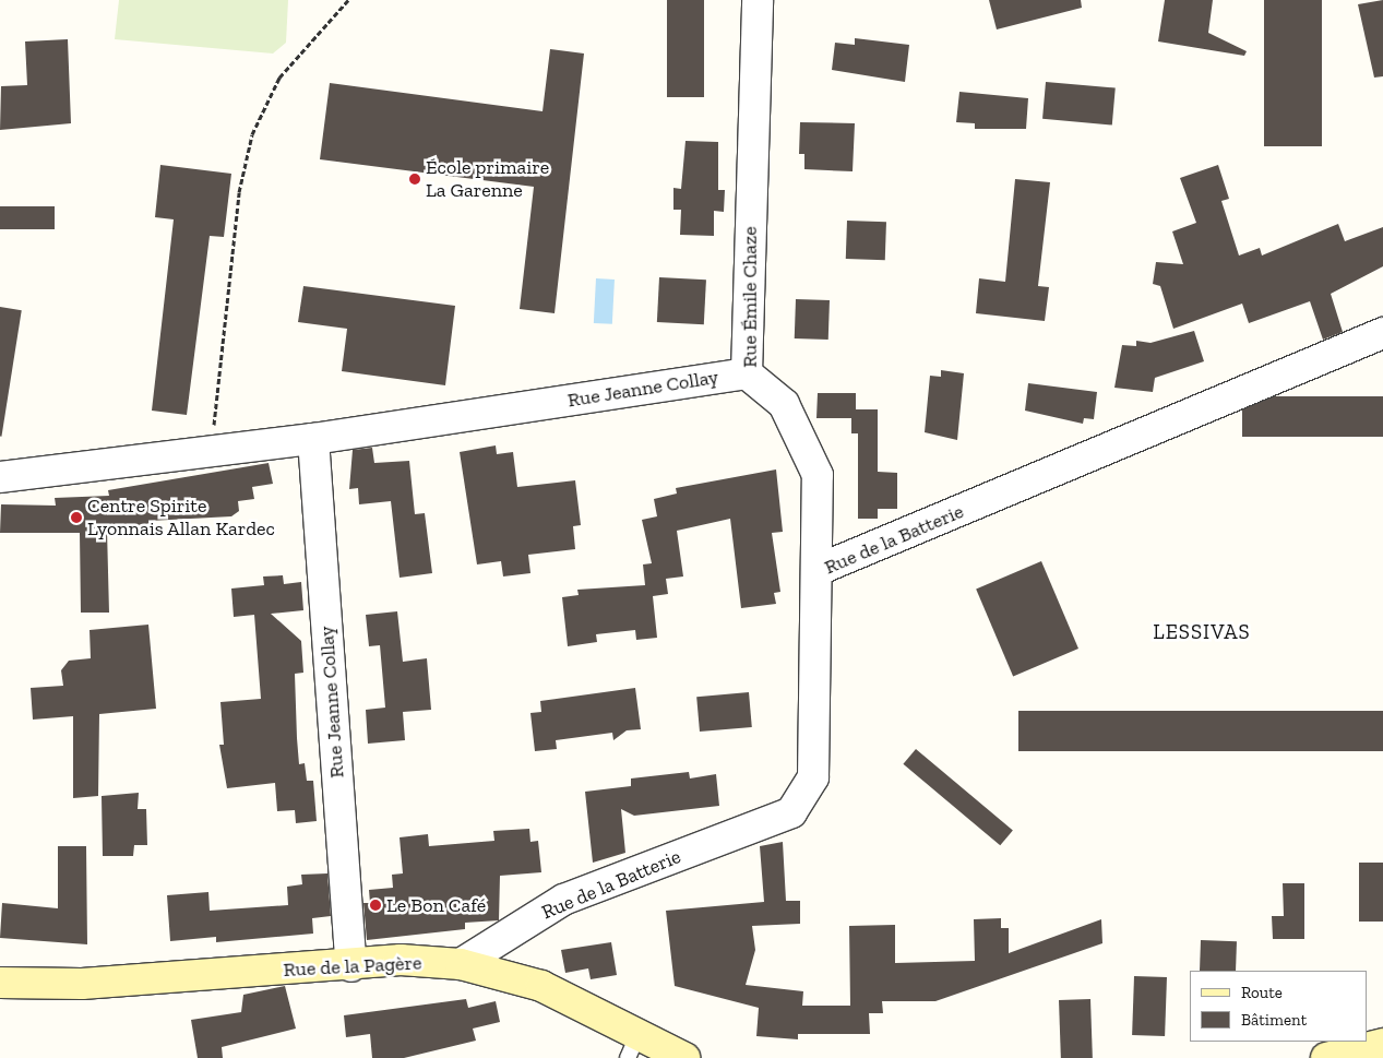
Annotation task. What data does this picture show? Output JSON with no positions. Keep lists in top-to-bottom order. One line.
{"streets":{"street":["Rue Émile Chaze","Rue Jeanne Collay","Rue de la Batterie","Rue de la Pagère"]},"crossings":[["Rue Émile Chaze","Rue Jeanne Collay"],["Rue Émile Chaze","Rue de la Batterie"],["Rue Jeanne Collay","Rue de la Pagère"],["Rue de la Batterie","Rue de la Pagère"]],"districts":["LESSIVAS"],"places":["École primaire La Garenne","Centre Spirite Lyonnais Allan Kardec","Le Bon Café"],"legend":["Route","Bâtiment"]}
